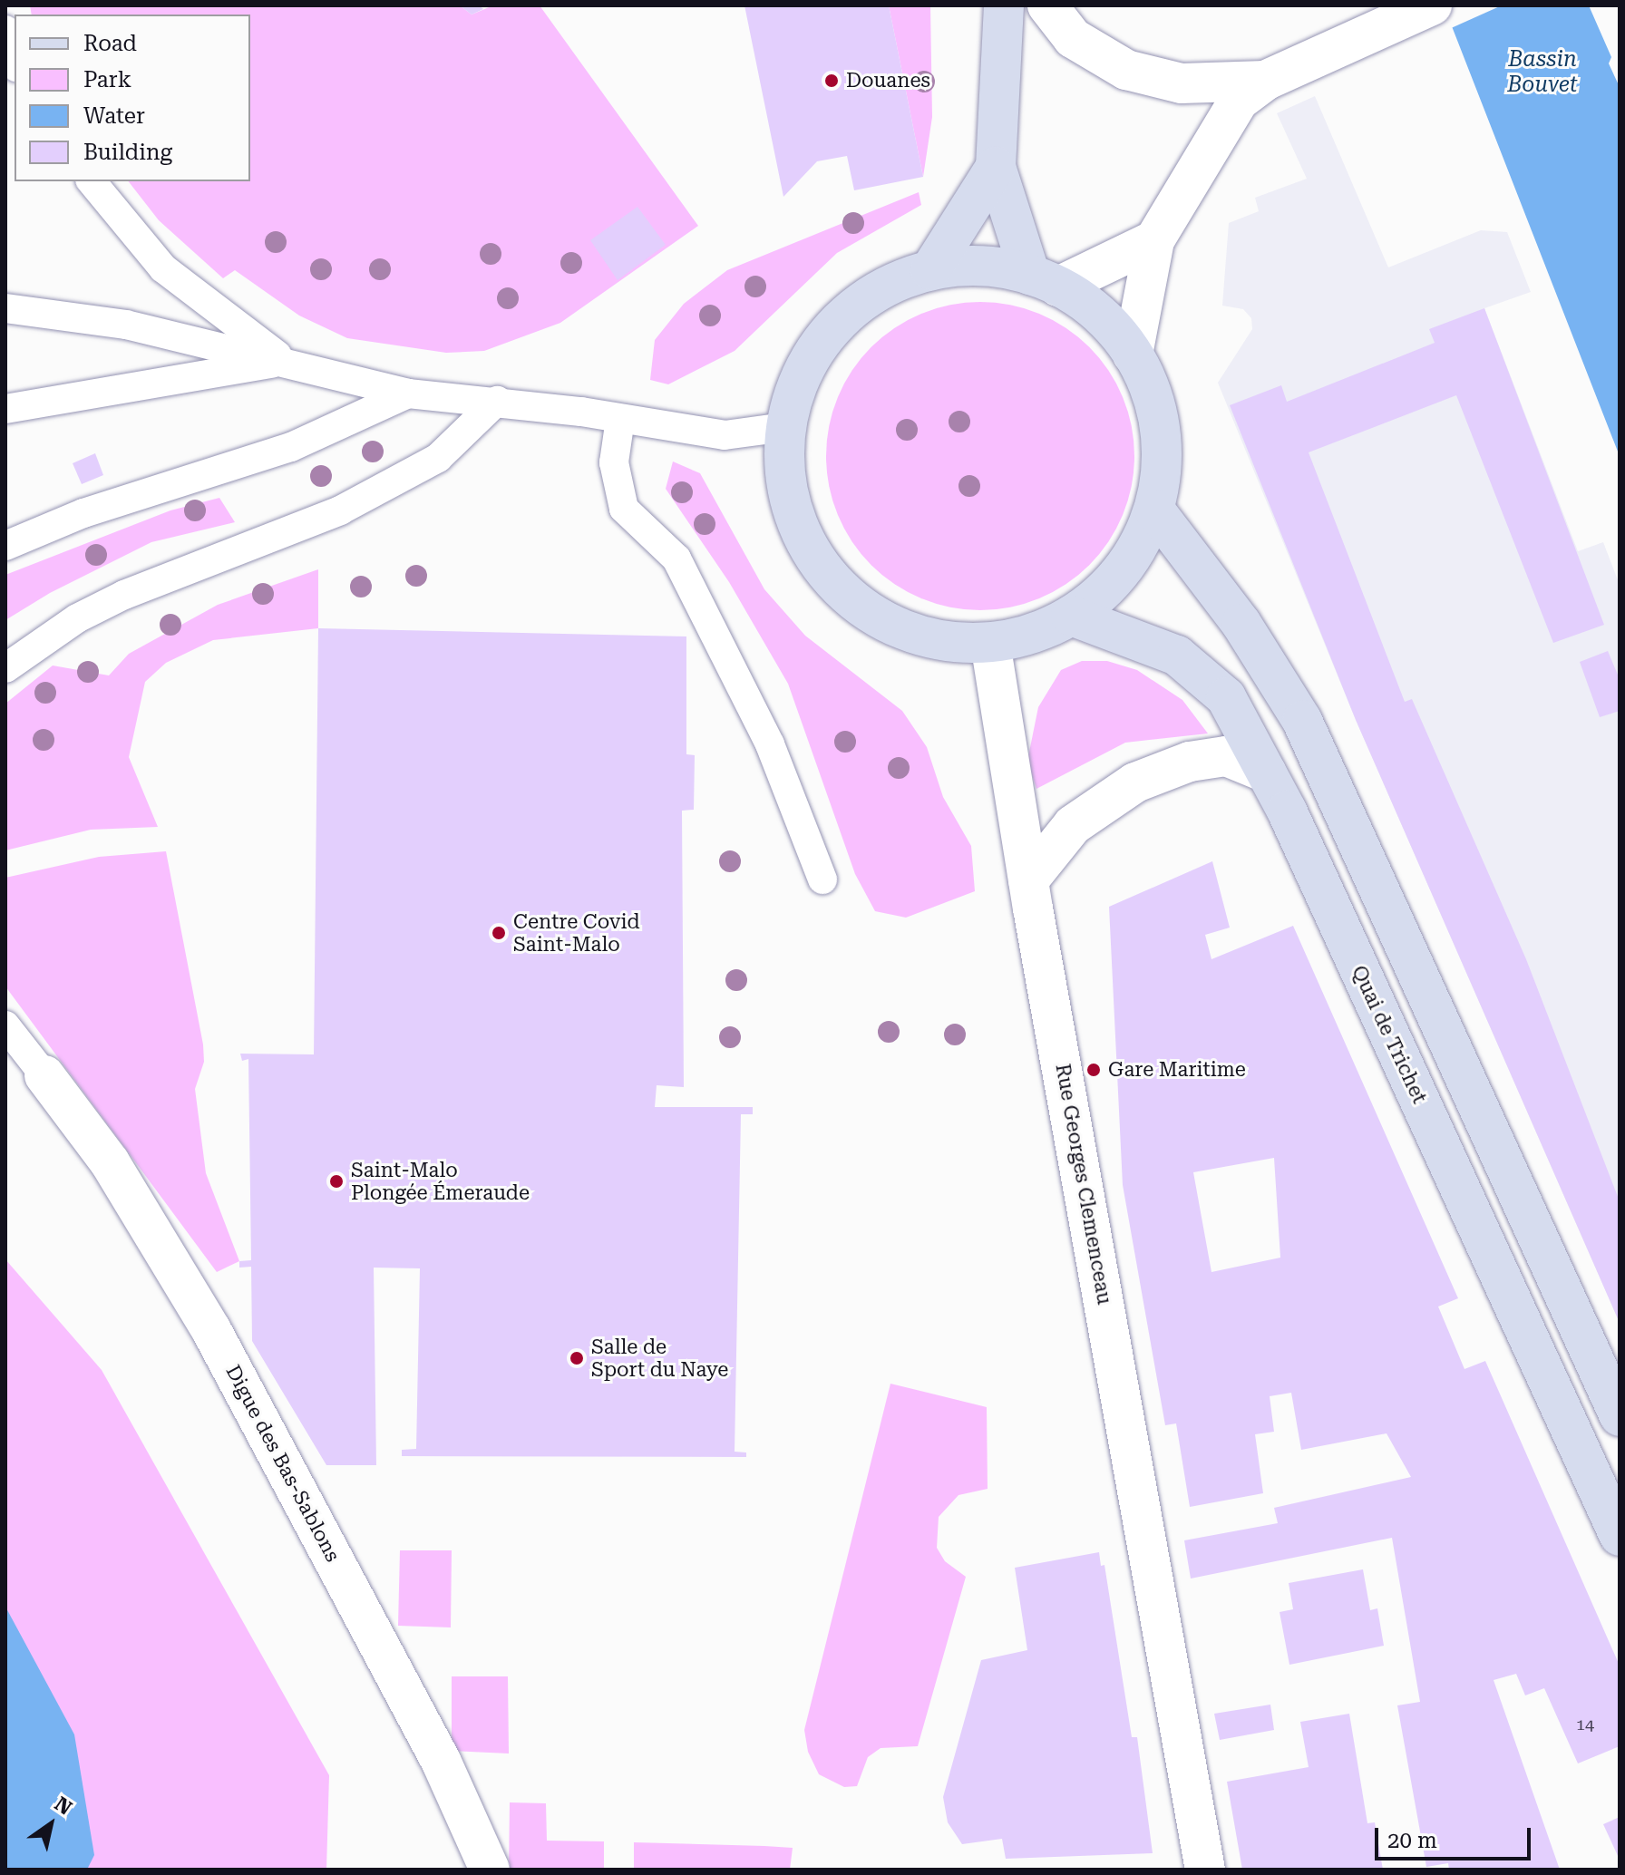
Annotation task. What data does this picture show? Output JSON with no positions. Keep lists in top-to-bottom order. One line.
{"streets":{"main road":["Quai de Trichet"],"street":["Rue Georges Clemenceau","Digue des Bas-Sablons"]},"water":["Bassin Bouvet"],"places":["Douanes","Centre Covid Saint-Malo","Gare Maritime","Saint-Malo Plongée Émeraude","Salle de Sport du Naye"],"house_numbers":["14"],"legend":["Road","Park","Water","Building"],"scale_bar":"20 m","north":"top right"}
